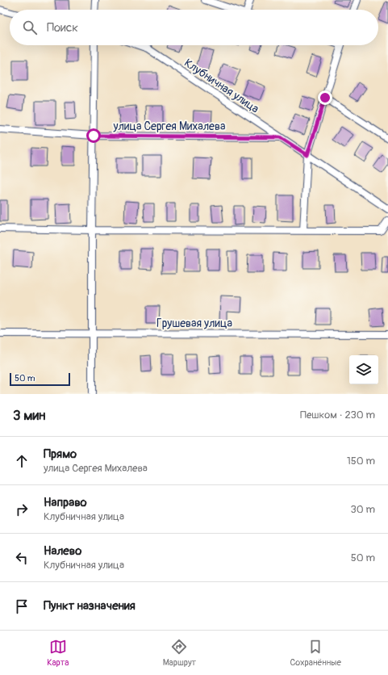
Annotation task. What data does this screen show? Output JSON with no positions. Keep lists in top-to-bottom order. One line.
{"streets":{"street":["Клубничная улица","улица Сергея Михалева","Грушевая улица"]},"crossings":[["Клубничная улица","улица Сергея Михалева"]],"scale_bar":"50 m","page":{"search":"Поиск","scale":"50 m","heading":["3 мин","Пешком · 230 m"],"list":[["Прямо","улица Сергея Михалева","150 m"],["Направо","Клубничная улица","30 m"],["Налево","Клубничная улица","50 m"],"Пункт назначения"],"nav":["Карта","Маршрут","Сохранённые"]}}
